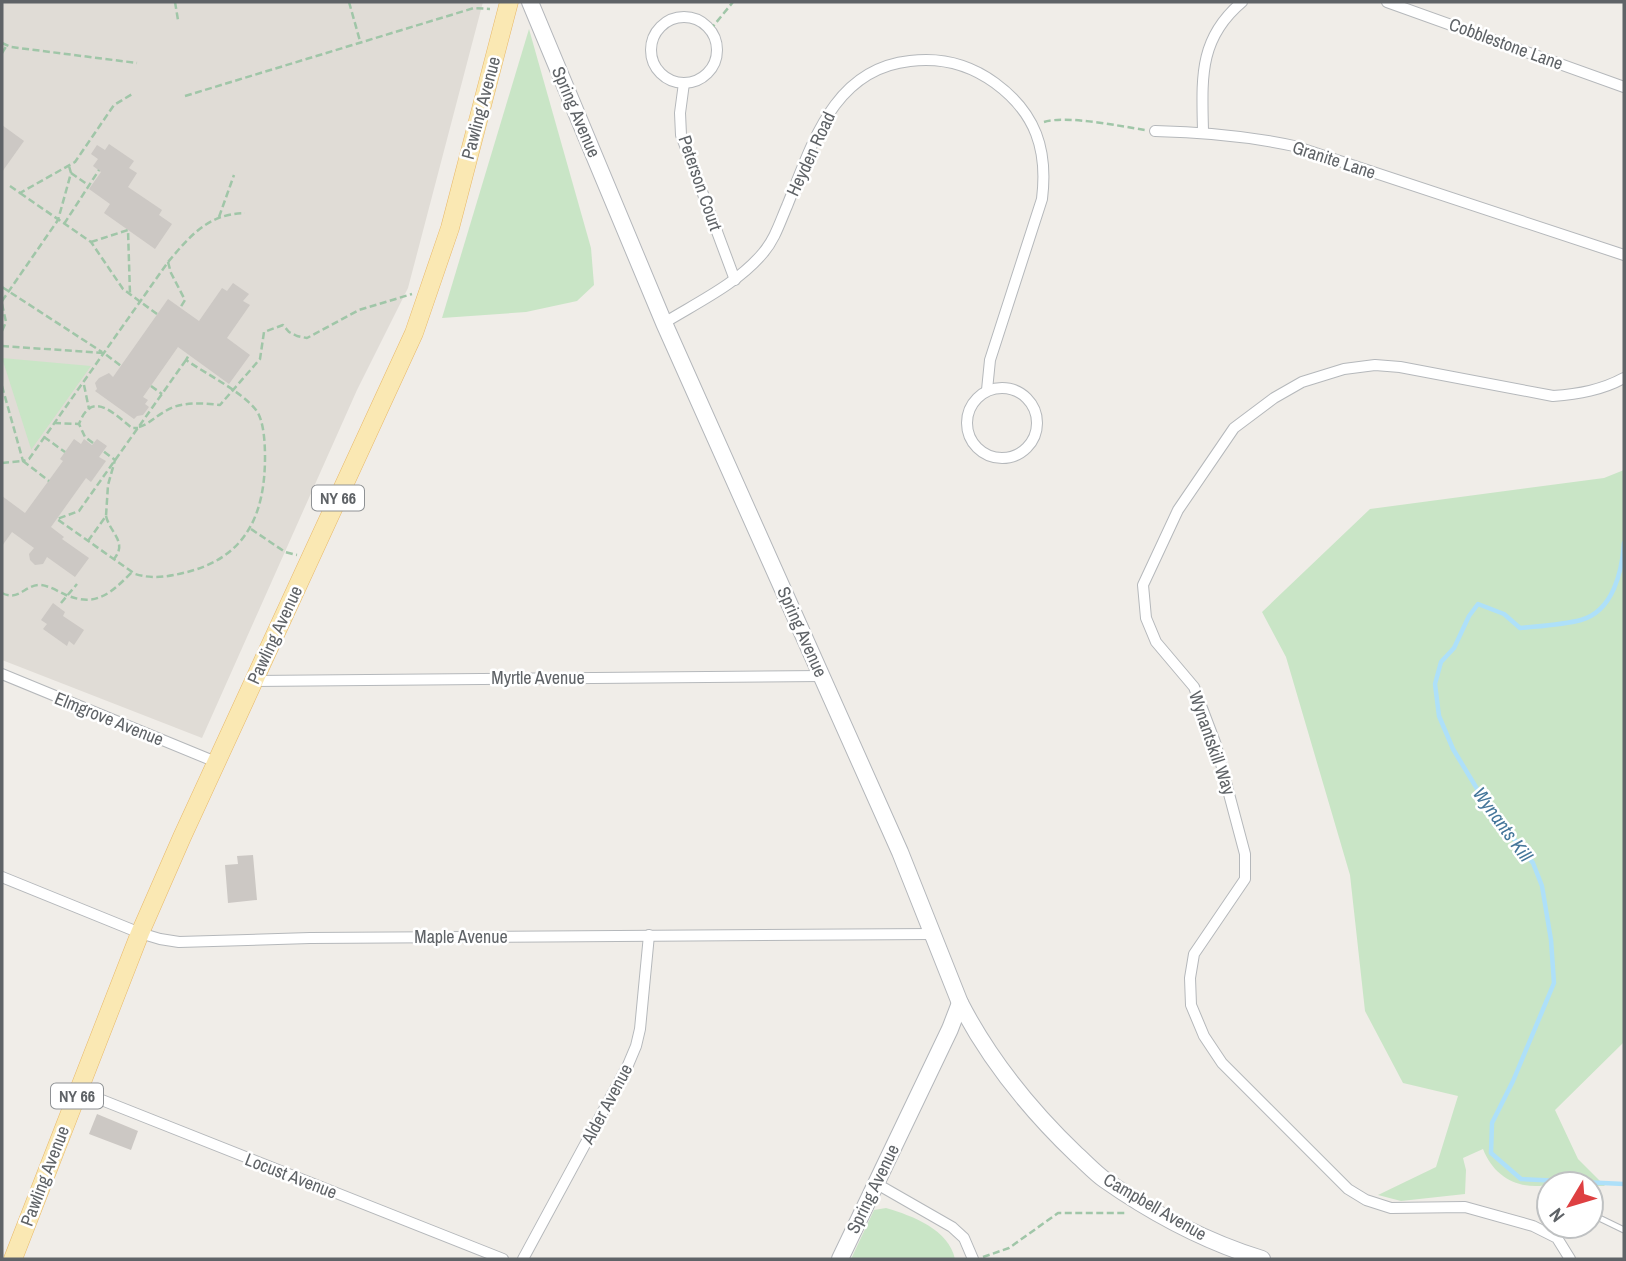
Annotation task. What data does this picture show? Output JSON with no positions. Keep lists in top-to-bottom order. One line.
{"streets":{"main road":["Pawling Avenue","NY 66"],"street":["Cobblestone Lane","Spring Avenue","Heyden Road","Granite Lane","Peterson Court","Myrtle Avenue","Elmgrove Avenue","Wynantskill Way","Maple Avenue","Alder Avenue","Locust Avenue","Campbell Avenue"]},"crossings":[["Pawling Avenue","Myrtle Avenue"],["Pawling Avenue","Elmgrove Avenue"],["Pawling Avenue","Maple Avenue"],["Pawling Avenue","Locust Avenue"],["Spring Avenue","Heyden Road"],["Spring Avenue","Myrtle Avenue"],["Spring Avenue","Maple Avenue"],["Spring Avenue","Campbell Avenue"],["Heyden Road","Peterson Court"],["Maple Avenue","Alder Avenue"]],"water":["Wynants Kill"],"north":"bottom left"}
